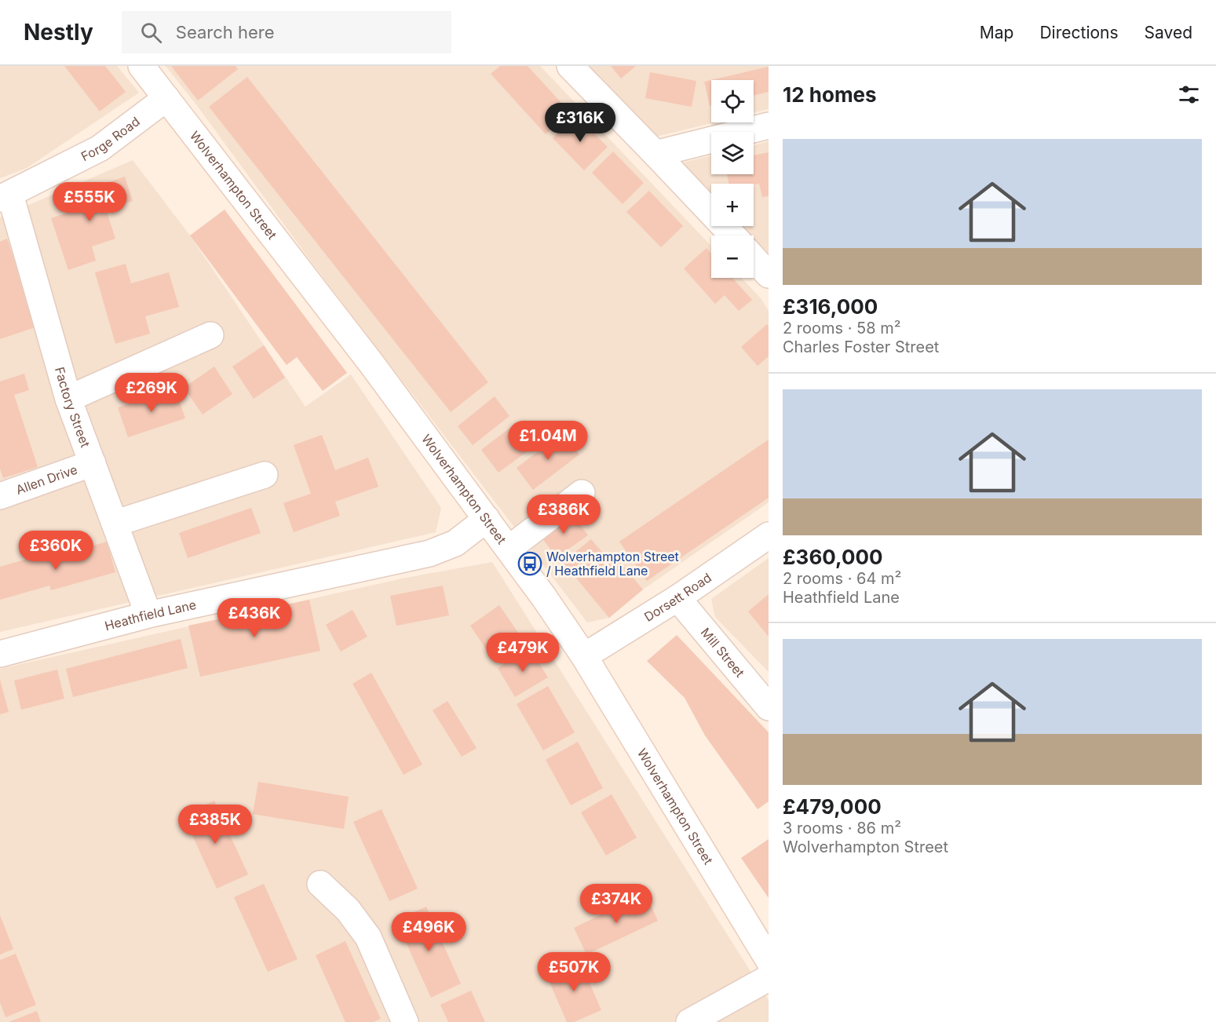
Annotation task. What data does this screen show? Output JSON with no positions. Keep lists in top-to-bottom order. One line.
{"streets":{"street":["Forge Road","Wolverhampton Street","Factory Street","Allen Drive","Dorsett Road","Heathfield Lane","Mill Street"]},"crossings":[["Forge Road","Wolverhampton Street"],["Forge Road","Factory Street"],["Wolverhampton Street","Dorsett Road"],["Wolverhampton Street","Heathfield Lane"],["Factory Street","Allen Drive"],["Factory Street","Heathfield Lane"],["Dorsett Road","Mill Street"]],"places":{"bus stop":["Wolverhampton Street / Heathfield Lane"]},"page":{"header":"Nestly","search":"Search here","nav":["Map","Directions","Saved"],"heading":"12 homes","map_buttons":["+","−"],"price":["£316K","£555K","£269K","£1.04M","£386K","£360K","£436K","£479K","£385K","£374K","£496K","£507K"],"list":[{"name":"£316,000","note":"2 rooms · 58 m² · Charles Foster Street"},{"name":"£360,000","note":"2 rooms · 64 m² · Heathfield Lane"},{"name":"£479,000","note":"3 rooms · 86 m² · Wolverhampton Street"}]}}
